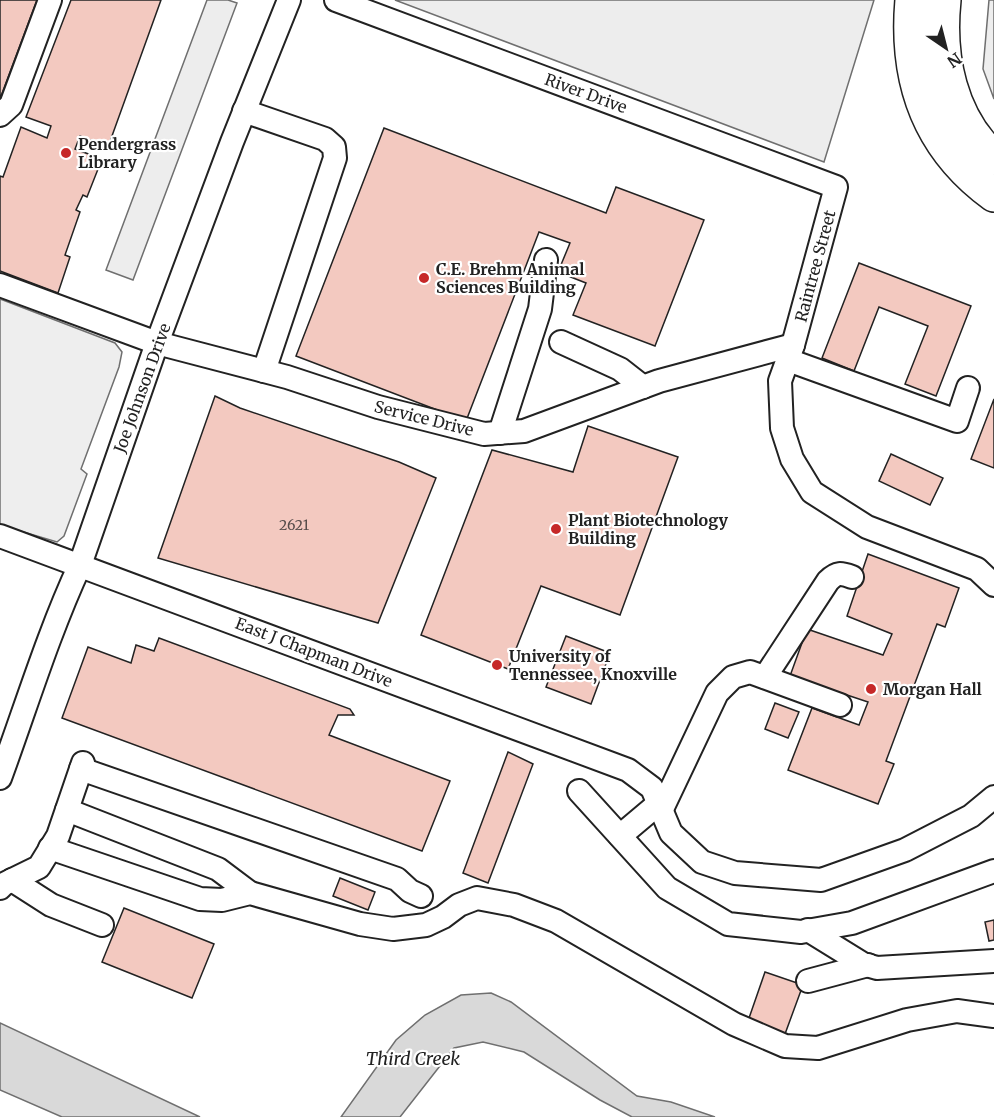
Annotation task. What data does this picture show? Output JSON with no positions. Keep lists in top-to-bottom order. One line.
{"streets":{"street":["River Drive","Raintree Street","Joe Johnson Drive","Service Drive","East J Chapman Drive"]},"crossings":[["River Drive","Raintree Street"],["Raintree Street","Service Drive"],["Joe Johnson Drive","Service Drive"],["Joe Johnson Drive","East J Chapman Drive"]],"water":["Third Creek"],"places":["Pendergrass Library","C.E. Brehm Animal Sciences Building","Plant Biotechnology Building","University of Tennessee, Knoxville","Morgan Hall"],"house_numbers":["2621"],"north":"bottom right"}
